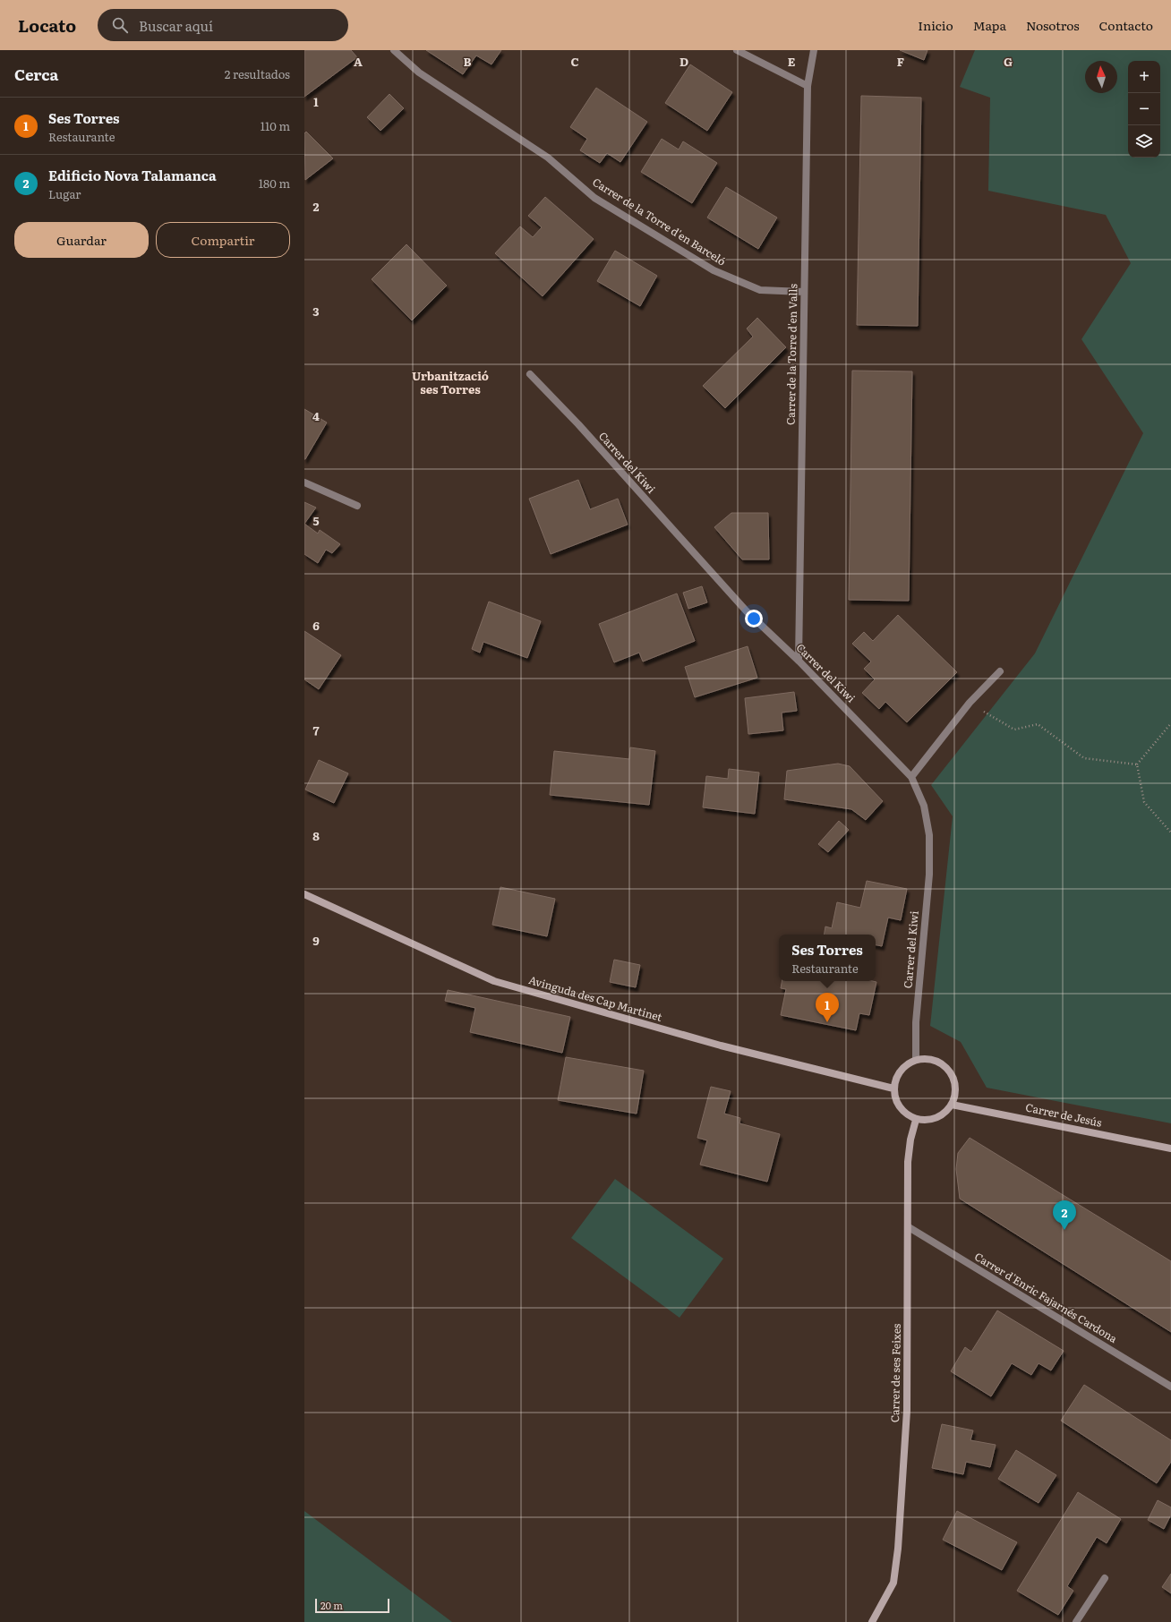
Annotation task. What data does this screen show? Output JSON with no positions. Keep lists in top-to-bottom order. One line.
{"streets":{"street":["Carrer de la Torre d'en Barceló","Carrer de la Torre d'en Valls","Carrer del Kiwi","Avinguda des Cap Martinet","Carrer de Jesús","Carrer d'Enric Fajarnés Cardona","Carrer de ses Feixes"]},"crossings":[["Carrer de la Torre d'en Barceló","Carrer de la Torre d'en Valls"],["Carrer de la Torre d'en Valls","Carrer del Kiwi"],["Carrer del Kiwi","Avinguda des Cap Martinet"],["Carrer del Kiwi","Carrer de Jesús"],["Carrer del Kiwi","Carrer de ses Feixes"],["Avinguda des Cap Martinet","Carrer de Jesús"],["Avinguda des Cap Martinet","Carrer de ses Feixes"],["Carrer de Jesús","Carrer de ses Feixes"],["Carrer d'Enric Fajarnés Cardona","Carrer de ses Feixes"]],"districts":["Urbanització ses Torres"],"scale_bar":"20 m","north":"top","page":{"header":"Locato","search":"Buscar aquí","nav":["Inicio","Mapa","Nosotros","Contacto"],"heading":["Cerca","2 resultados"],"map_buttons":["+","−"],"list":[{"mark":"1","name":"Ses Torres","note":"Restaurante","value":"110 m"},{"mark":"2","name":"Edificio Nova Talamanca","note":"Lugar","value":"180 m"}],"buttons":["Guardar","Compartir"],"popup":["Ses Torres","Restaurante"],"pins":["1","2"],"scale":"20 m"},"grid":{"columns":["A","B","C","D","E","F","G"],"rows":["1","2","3","4","5","6","7","8","9"]}}
